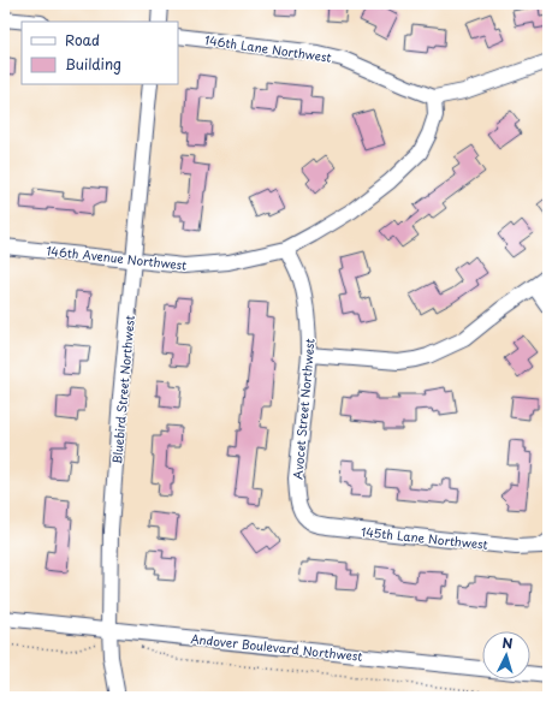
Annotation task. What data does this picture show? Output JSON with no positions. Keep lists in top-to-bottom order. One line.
{"streets":{"street":["146th Lane Northwest","146th Avenue Northwest","Bluebird Street Northwest","Avocet Street Northwest","145th Lane Northwest","Andover Boulevard Northwest"]},"crossings":[["146th Lane Northwest","146th Avenue Northwest"],["146th Avenue Northwest","Bluebird Street Northwest"],["146th Avenue Northwest","Avocet Street Northwest"],["Bluebird Street Northwest","Andover Boulevard Northwest"],["Avocet Street Northwest","145th Lane Northwest"]],"legend":["Road","Building"],"north":"top"}
